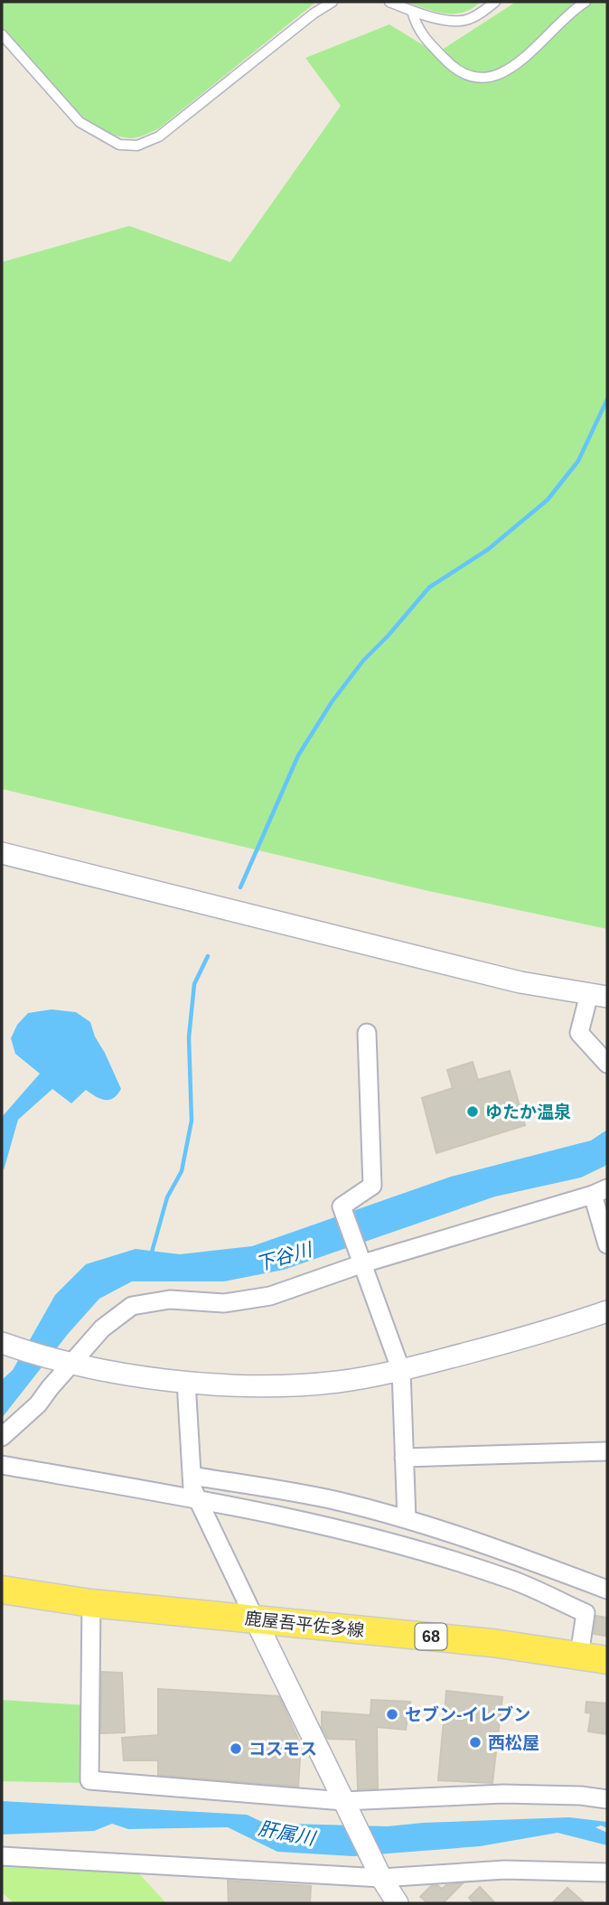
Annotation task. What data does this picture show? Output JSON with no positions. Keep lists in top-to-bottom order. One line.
{"streets":{"main road":["鹿屋吾平佐多線","68"]},"water":["下谷川","肝属川"],"places":["ゆたか温泉","セブン-イレブン","西松屋","コスモス"]}
